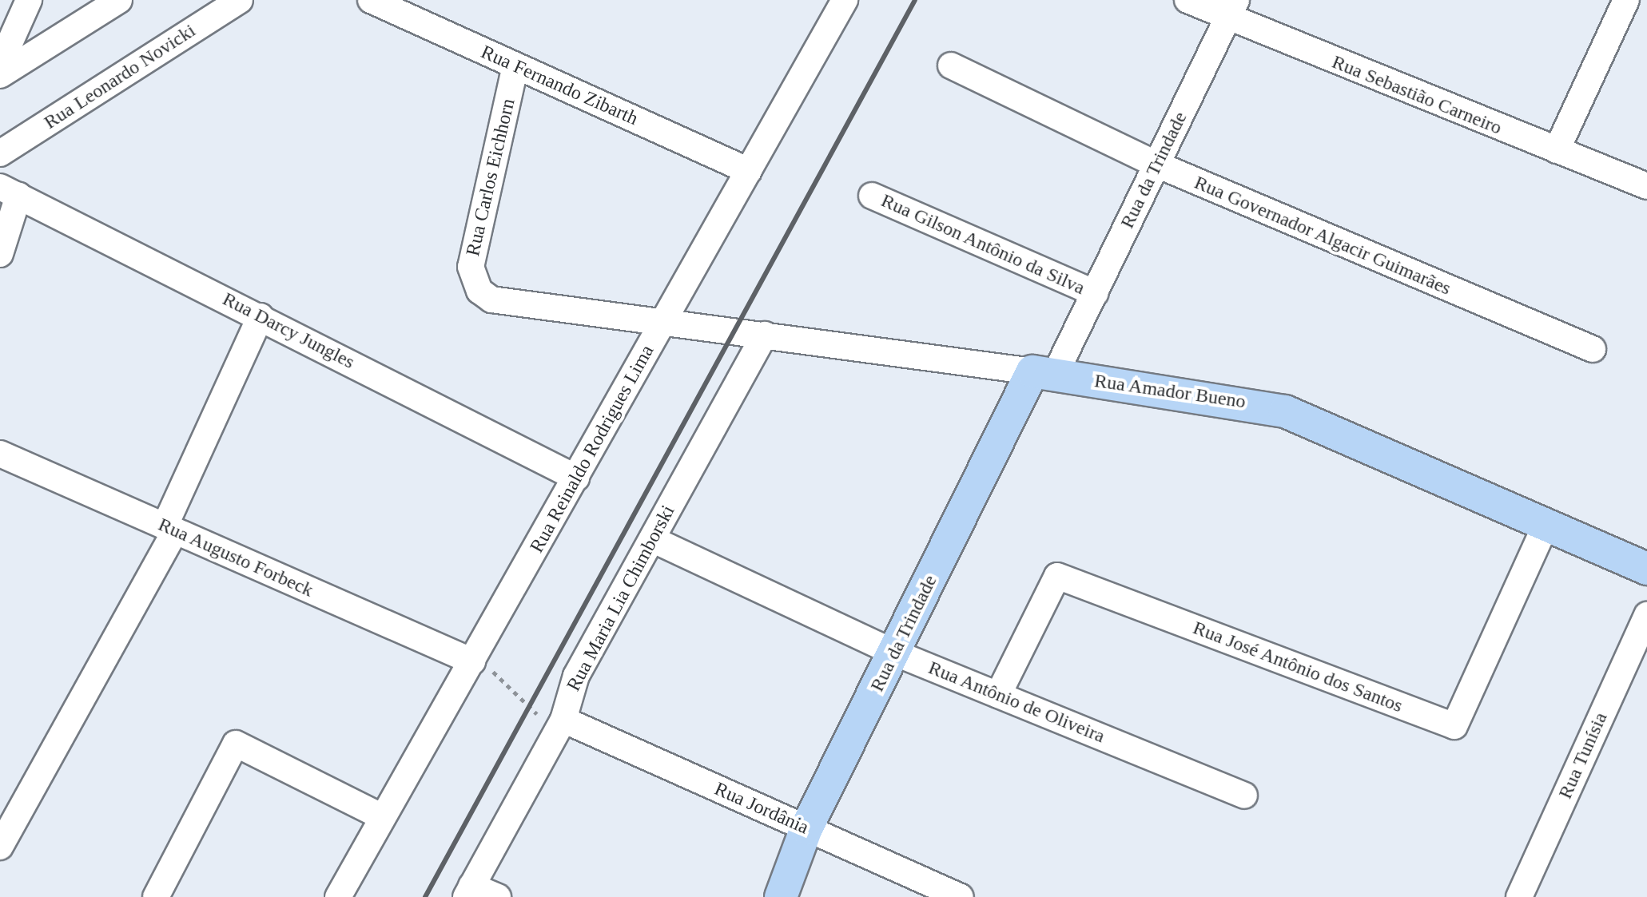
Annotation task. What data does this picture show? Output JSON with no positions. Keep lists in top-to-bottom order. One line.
{"streets":{"main road":["Rua da Trindade","Rua Amador Bueno"],"street":["Rua Leonardo Novicki","Rua Fernando Zibarth","Rua Sebastião Carneiro","Rua Carlos Eichhorn","Rua Governador Algacir Guimarães","Rua Gilson Antônio da Silva","Rua Darcy Jungles","Rua Reinaldo Rodrigues Lima","Rua Augusto Forbeck","Rua Maria Lia Chimborski","Rua José Antônio dos Santos","Rua Antônio de Oliveira","Rua Tunísia","Rua Jordânia"]},"crossings":[["Rua Fernando Zibarth","Rua Carlos Eichhorn"],["Rua Fernando Zibarth","Rua Reinaldo Rodrigues Lima"],["Rua Sebastião Carneiro","Rua da Trindade"],["Rua da Trindade","Rua Governador Algacir Guimarães"],["Rua da Trindade","Rua Gilson Antônio da Silva"],["Rua da Trindade","Rua Amador Bueno"],["Rua da Trindade","Rua Antônio de Oliveira"],["Rua da Trindade","Rua Jordânia"],["Rua Carlos Eichhorn","Rua Amador Bueno"],["Rua Carlos Eichhorn","Rua Reinaldo Rodrigues Lima"],["Rua Darcy Jungles","Rua Reinaldo Rodrigues Lima"],["Rua Amador Bueno","Rua Reinaldo Rodrigues Lima"],["Rua Amador Bueno","Rua Maria Lia Chimborski"],["Rua Amador Bueno","Rua José Antônio dos Santos"],["Rua Reinaldo Rodrigues Lima","Rua Augusto Forbeck"],["Rua Maria Lia Chimborski","Rua Antônio de Oliveira"],["Rua Maria Lia Chimborski","Rua Jordânia"],["Rua José Antônio dos Santos","Rua Antônio de Oliveira"]]}
